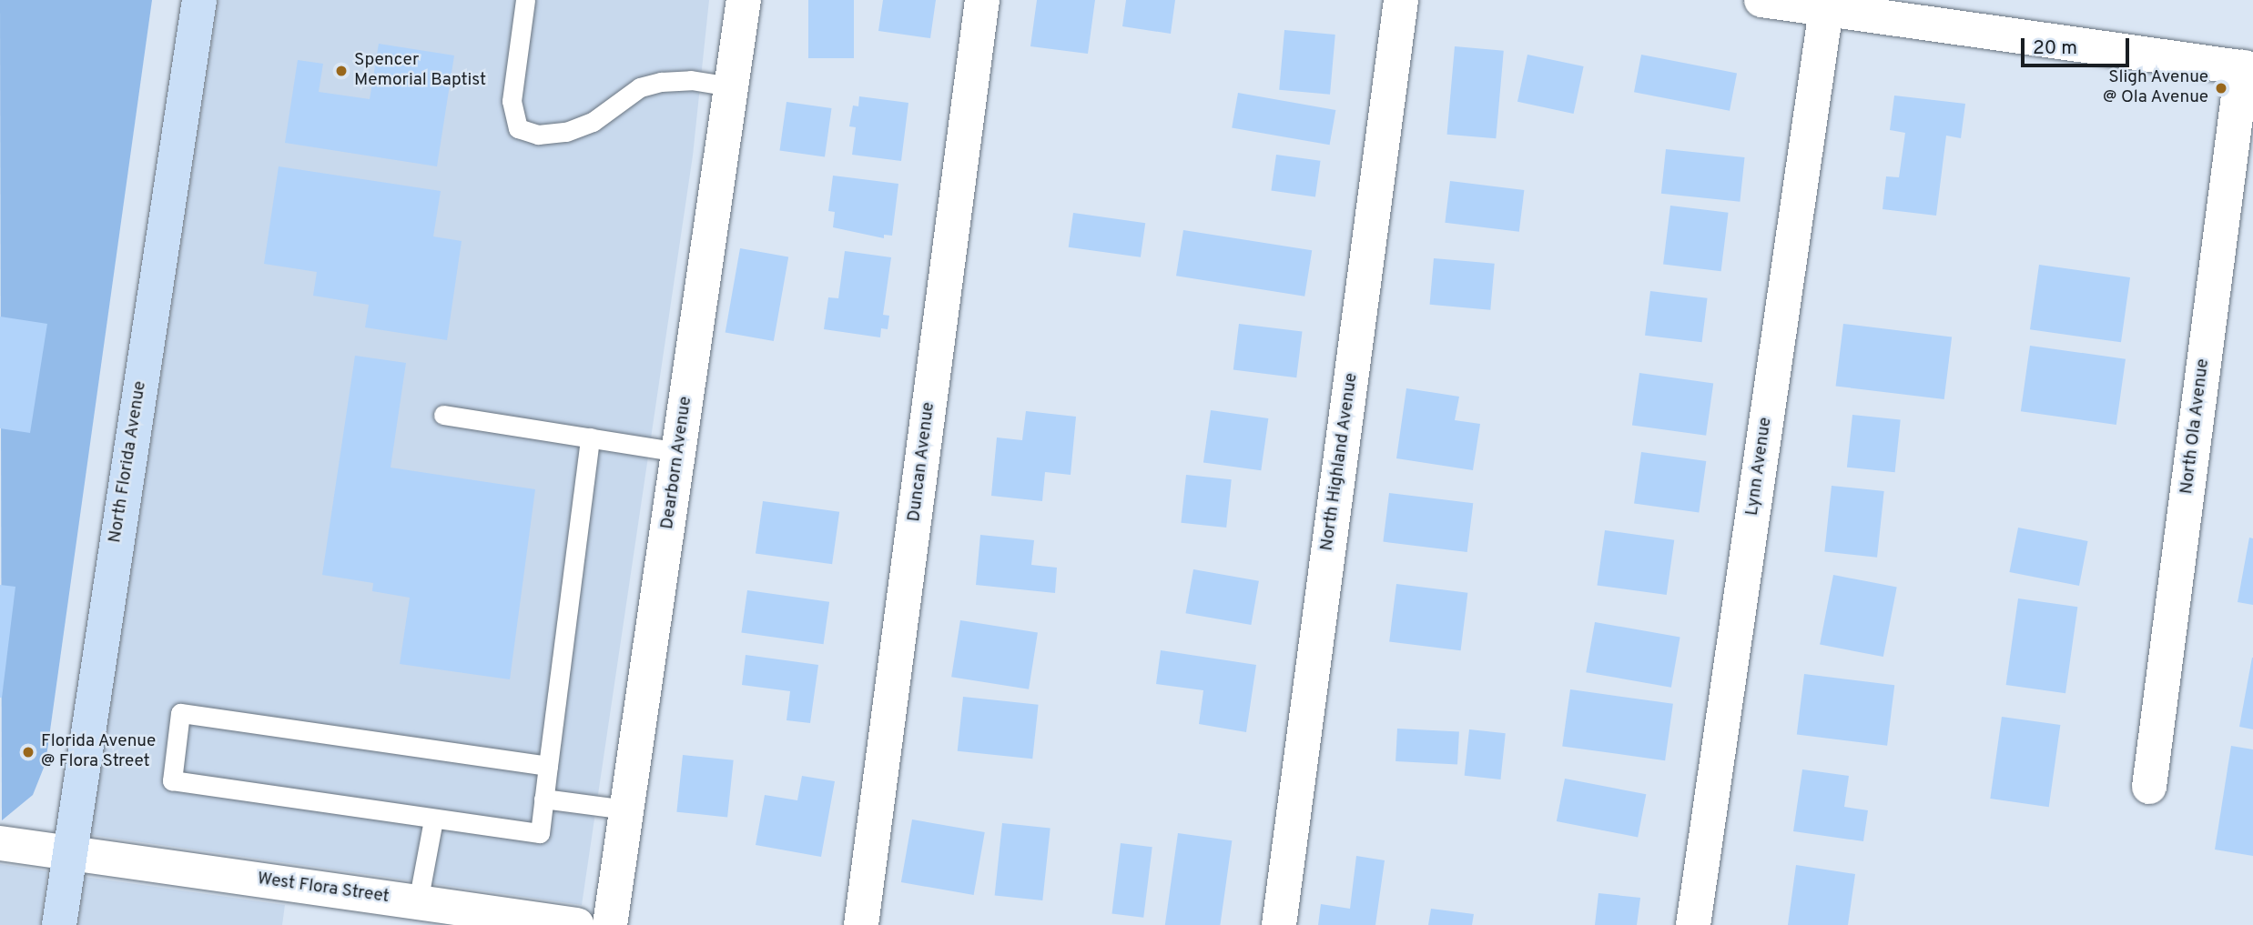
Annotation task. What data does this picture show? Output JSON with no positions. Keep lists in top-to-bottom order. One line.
{"streets":{"main road":["North Florida Avenue"],"street":["North Ola Avenue","Duncan Avenue","North Highland Avenue","Dearborn Avenue","Lynn Avenue","West Flora Street"]},"crossings":[["North Florida Avenue","West Flora Street"]],"places":["Spencer Memorial Baptist","Sligh Avenue @ Ola Avenue","Florida Avenue @ Flora Street"],"scale_bar":"20 m"}
